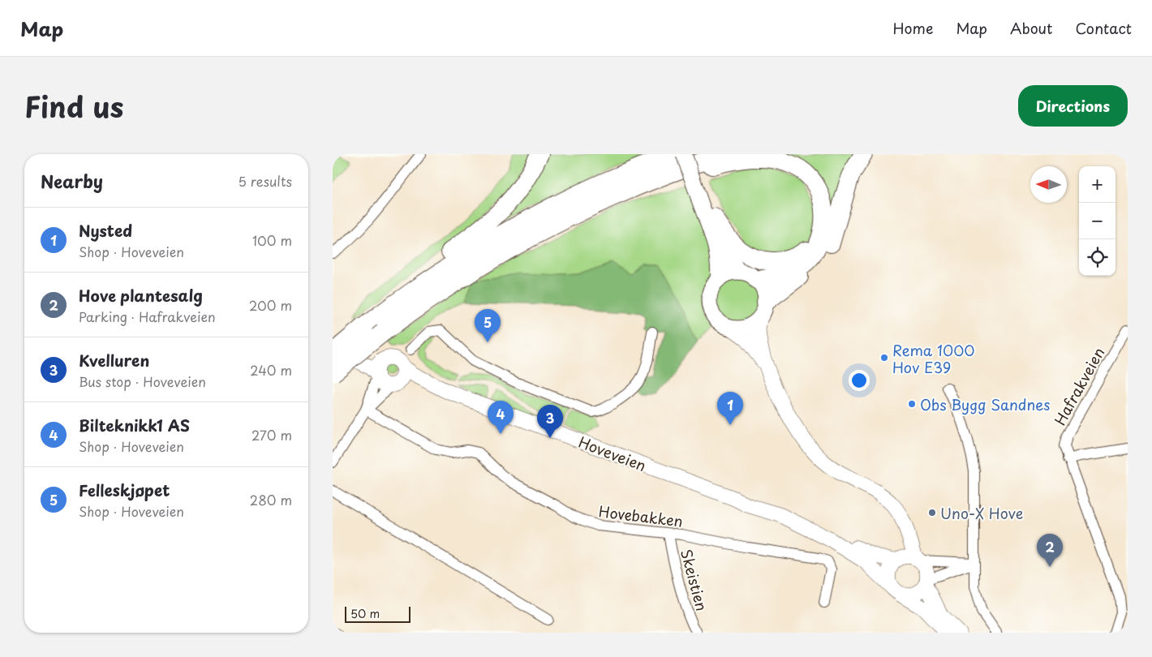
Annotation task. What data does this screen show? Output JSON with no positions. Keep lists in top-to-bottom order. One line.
{"streets":{"main road":["Hoveveien"],"street":["Hafrakveien","Hovebakken","Skeistien"]},"crossings":[["Hovebakken","Skeistien"]],"places":["Rema 1000 Hov E39","Obs Bygg Sandnes","Uno-X Hove"],"scale_bar":"50 m","north":"left","page":{"header":"Map","nav":["Home","Map","About","Contact"],"title":"Find us","buttons":"Directions","heading":["Nearby","5 results"],"map_buttons":["+","−"],"list":[{"mark":"1","name":"Nysted","note":"Shop · Hoveveien","value":"100 m"},{"mark":"2","name":"Hove plantesalg","note":"Parking · Hafrakveien","value":"200 m"},{"mark":"3","name":"Kvelluren","note":"Bus stop · Hoveveien","value":"240 m"},{"mark":"4","name":"Bilteknikk1 AS","note":"Shop · Hoveveien","value":"270 m"},{"mark":"5","name":"Felleskjøpet","note":"Shop · Hoveveien","value":"280 m"}],"pins":["5","1","4","3","2"],"scale":"50 m"}}
